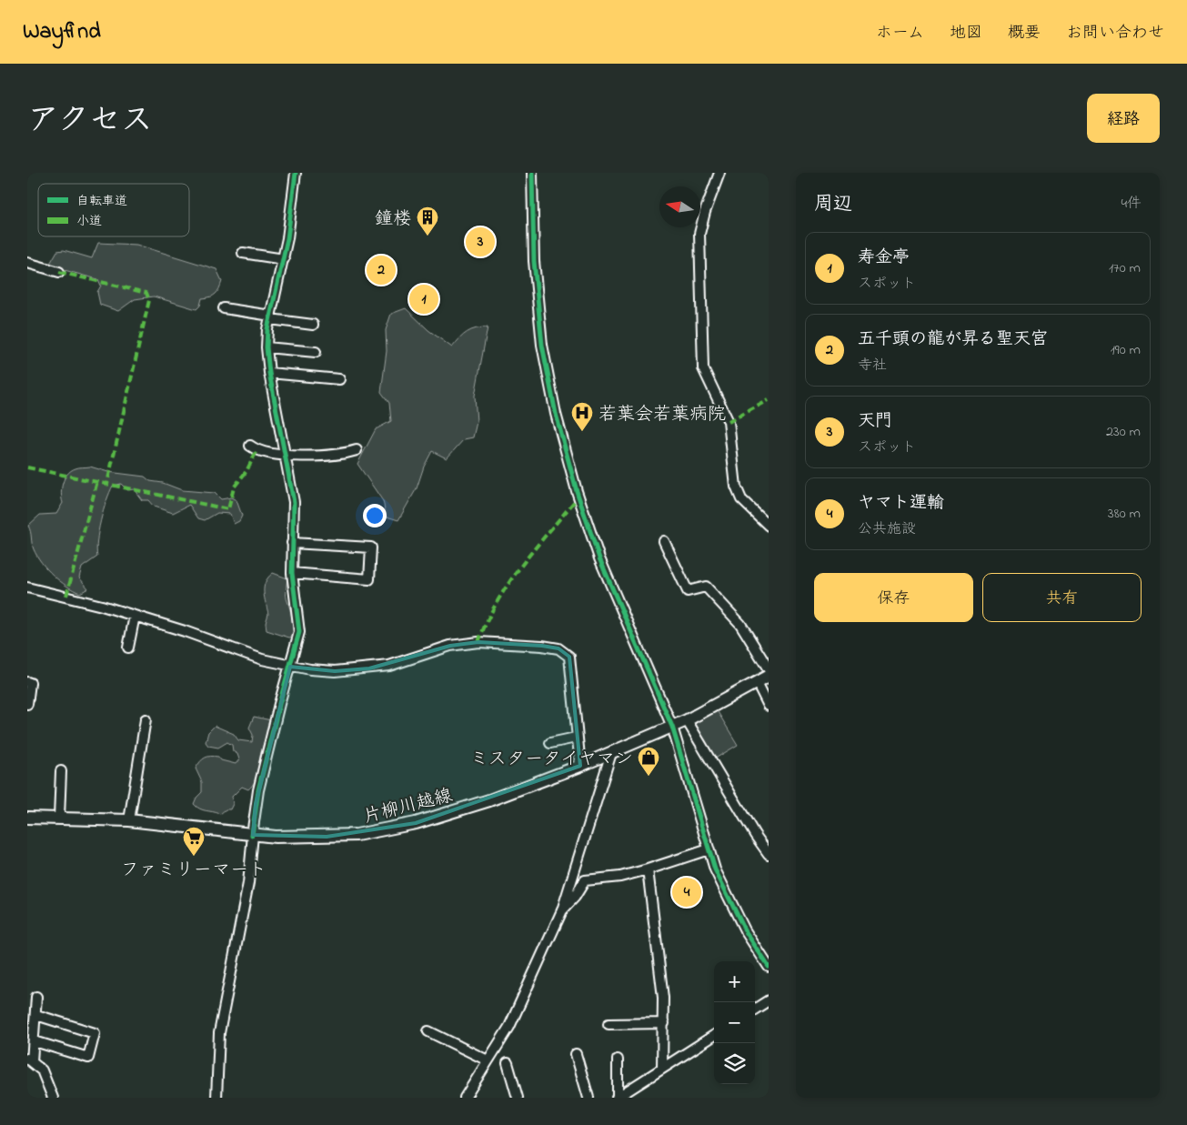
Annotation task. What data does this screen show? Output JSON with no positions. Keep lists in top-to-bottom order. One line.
{"streets":{"main road":["片柳川越線"]},"places":{"building":["鐘楼"],"hospital":["若葉会若葉病院"],"shop":["ミスタータイヤマン"],"supermarket":["ファミリーマート"]},"legend":["自転車道","小道"],"north":"left","page":{"header":"Wayfind","nav":["ホーム","地図","概要","お問い合わせ"],"title":"アクセス","buttons":["経路",["保存","共有"]],"heading":["周辺","4件"],"pins":["3","2","1","4"],"list":[{"mark":"1","name":"寿金亭","note":"スポット","value":"170 m"},{"mark":"2","name":"五千頭の龍が昇る聖天宮","note":"寺社","value":"190 m"},{"mark":"3","name":"天門","note":"スポット","value":"230 m"},{"mark":"4","name":"ヤマト運輸","note":"公共施設","value":"380 m"}],"map_buttons":["+","−"]}}
